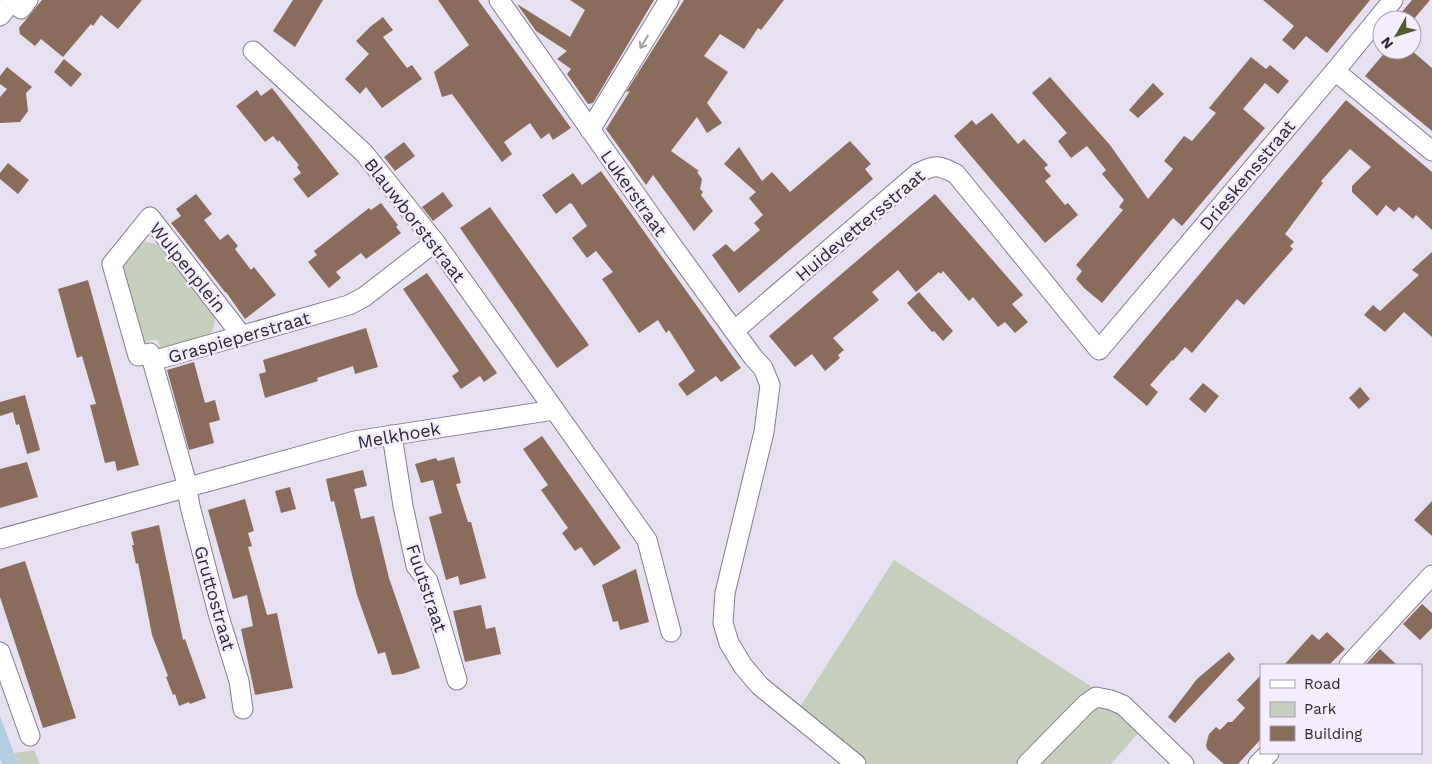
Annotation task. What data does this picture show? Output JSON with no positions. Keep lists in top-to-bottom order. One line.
{"streets":{"street":["Drieskensstraat","Lukerstraat","Blauwborststraat","Huidevettersstraat","Wulpenplein","Graspieperstraat","Melkhoek","Fuutstraat","Gruttostraat"]},"crossings":[["Drieskensstraat","Huidevettersstraat"],["Lukerstraat","Huidevettersstraat"],["Blauwborststraat","Graspieperstraat"],["Blauwborststraat","Melkhoek"],["Wulpenplein","Graspieperstraat"],["Graspieperstraat","Melkhoek"],["Graspieperstraat","Gruttostraat"],["Melkhoek","Fuutstraat"],["Melkhoek","Gruttostraat"]],"legend":["Road","Park","Building"],"north":"bottom left"}
